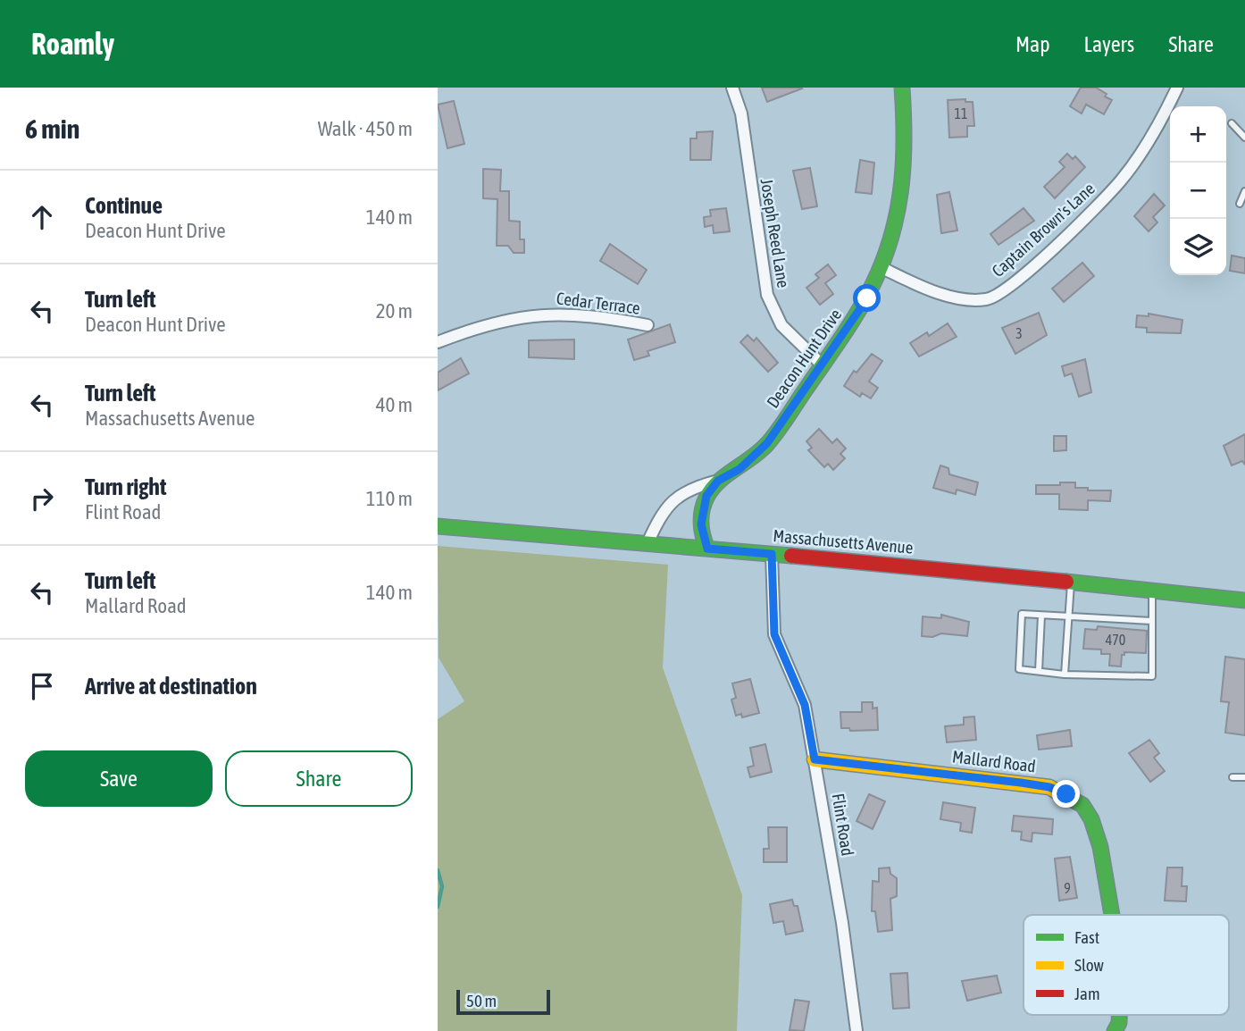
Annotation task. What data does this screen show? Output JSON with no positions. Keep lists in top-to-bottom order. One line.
{"streets":{"street":["Captain Brown's Lane","Joseph Reed Lane","Cedar Terrace","Deacon Hunt Drive","Massachusetts Avenue","Mallard Road","Flint Road"]},"crossings":[["Captain Brown's Lane","Deacon Hunt Drive"],["Joseph Reed Lane","Deacon Hunt Drive"],["Deacon Hunt Drive","Massachusetts Avenue"],["Massachusetts Avenue","Flint Road"],["Mallard Road","Flint Road"]],"house_numbers":["11","3","470","9"],"legend":["Fast","Slow","Jam"],"scale_bar":"50 m","page":{"header":"Roamly","nav":["Map","Layers","Share"],"heading":["6 min","Walk · 450 m"],"map_buttons":["+","−"],"list":[["Continue","Deacon Hunt Drive","140 m"],["Turn left","Deacon Hunt Drive","20 m"],["Turn left","Massachusetts Avenue","40 m"],["Turn right","Flint Road","110 m"],["Turn left","Mallard Road","140 m"],"Arrive at destination"],"buttons":["Save","Share"],"scale":"50 m"}}
